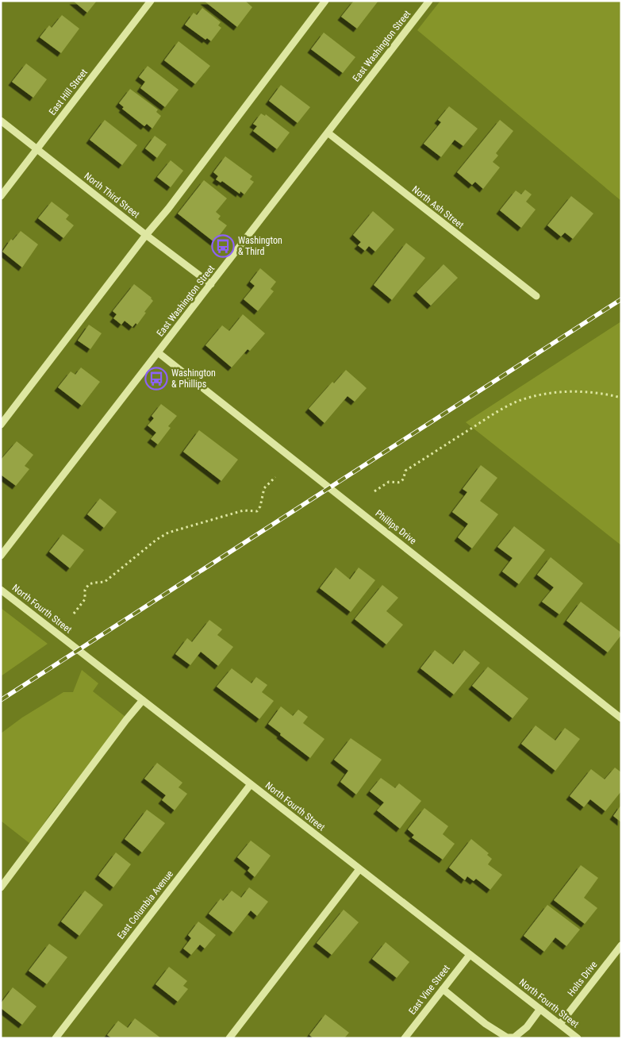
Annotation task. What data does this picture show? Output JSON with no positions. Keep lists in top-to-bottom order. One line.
{"streets":{"street":["East Washington Street","East Hill Street","North Third Street","North Ash Street","Phillips Drive","North Fourth Street","East Columbia Avenue","Holts Drive","East Vine Street"]},"crossings":[["East Washington Street","North Third Street"],["East Washington Street","North Ash Street"],["East Washington Street","Phillips Drive"],["East Hill Street","North Third Street"],["North Fourth Street","East Columbia Avenue"],["North Fourth Street","Holts Drive"],["North Fourth Street","East Vine Street"]],"places":{"bus stop":["Washington & Third","Washington & Phillips"]}}
